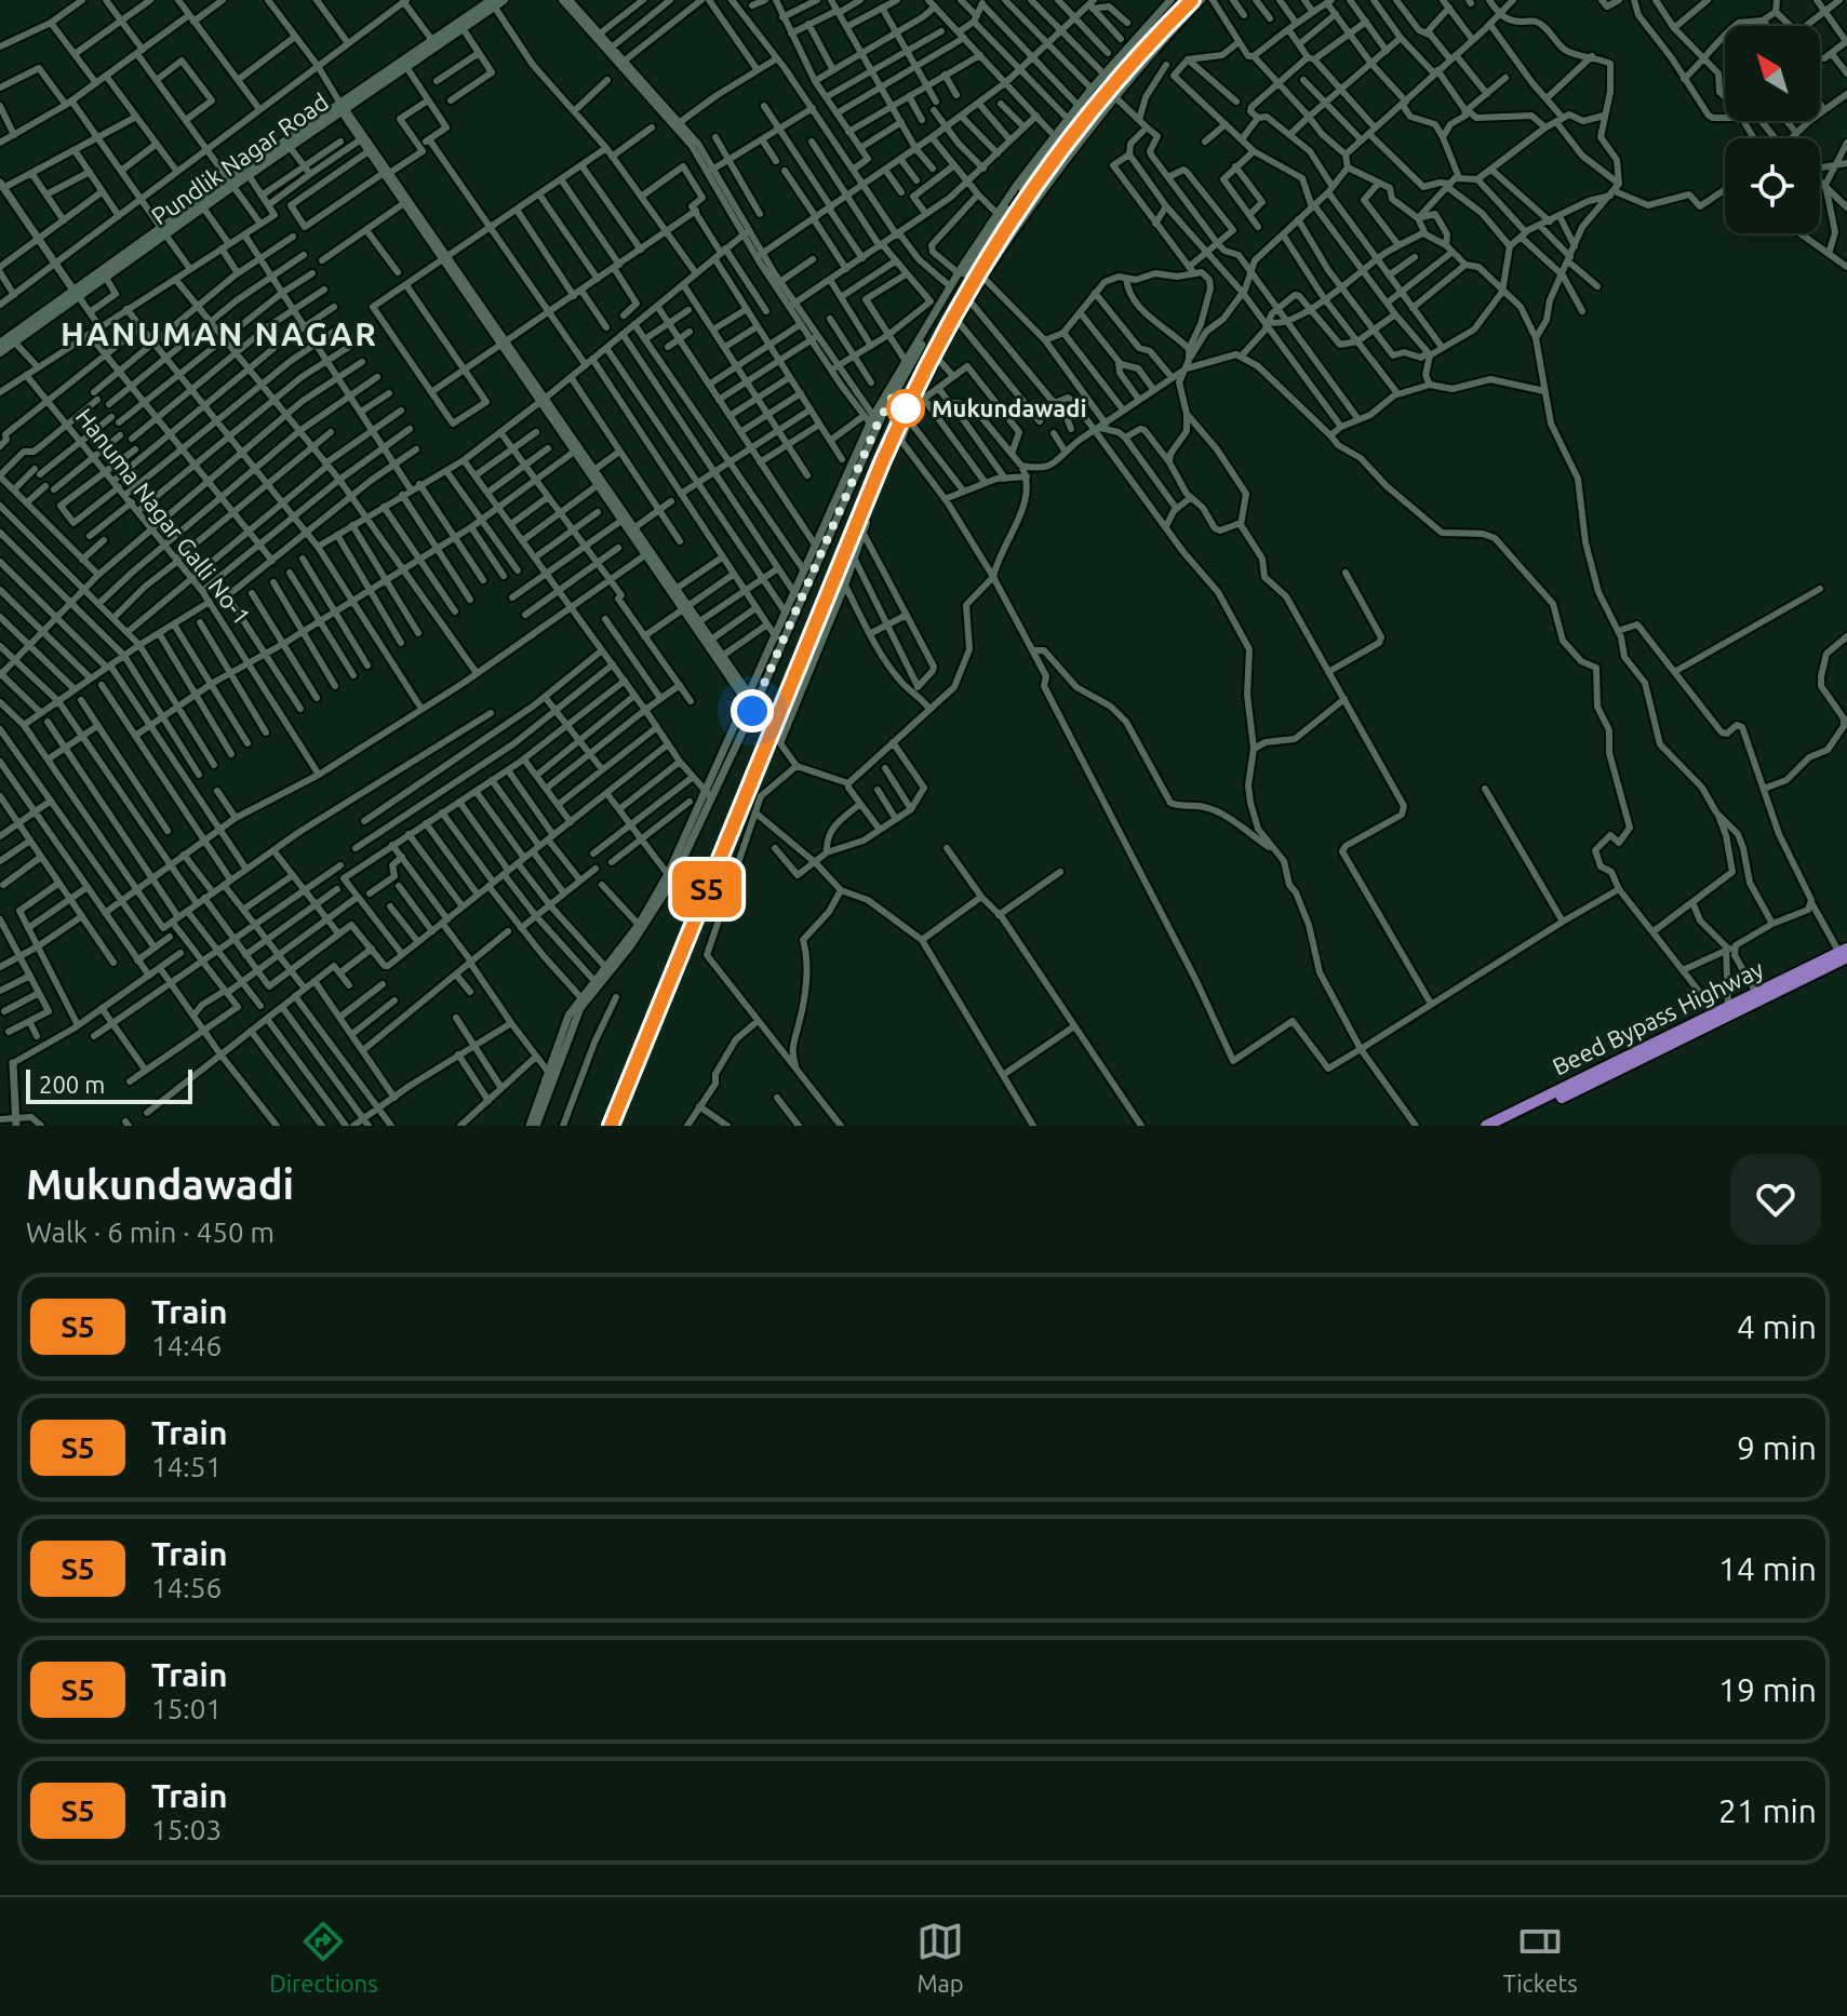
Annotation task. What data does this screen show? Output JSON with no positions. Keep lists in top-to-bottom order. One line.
{"streets":{"highway":["Beed Bypass Highway"],"main road":["Pundlik Nagar Road"],"street":["Hanuma Nagar Galli No-1"]},"districts":["HANUMAN NAGAR"],"places":["Mukundawadi"],"scale_bar":"200 m","north":"top left","page":{"on_map":"S5","scale":"200 m","heading":["Mukundawadi","Walk · 6 min · 450 m"],"list":[{"mark":"S5","name":"Train","note":"14:46","value":"4 min"},{"mark":"S5","name":"Train","note":"14:51","value":"9 min"},{"mark":"S5","name":"Train","note":"14:56","value":"14 min"},{"mark":"S5","name":"Train","note":"15:01","value":"19 min"},{"mark":"S5","name":"Train","note":"15:03","value":"21 min"}],"tabs":["Directions","Map","Tickets"]}}
